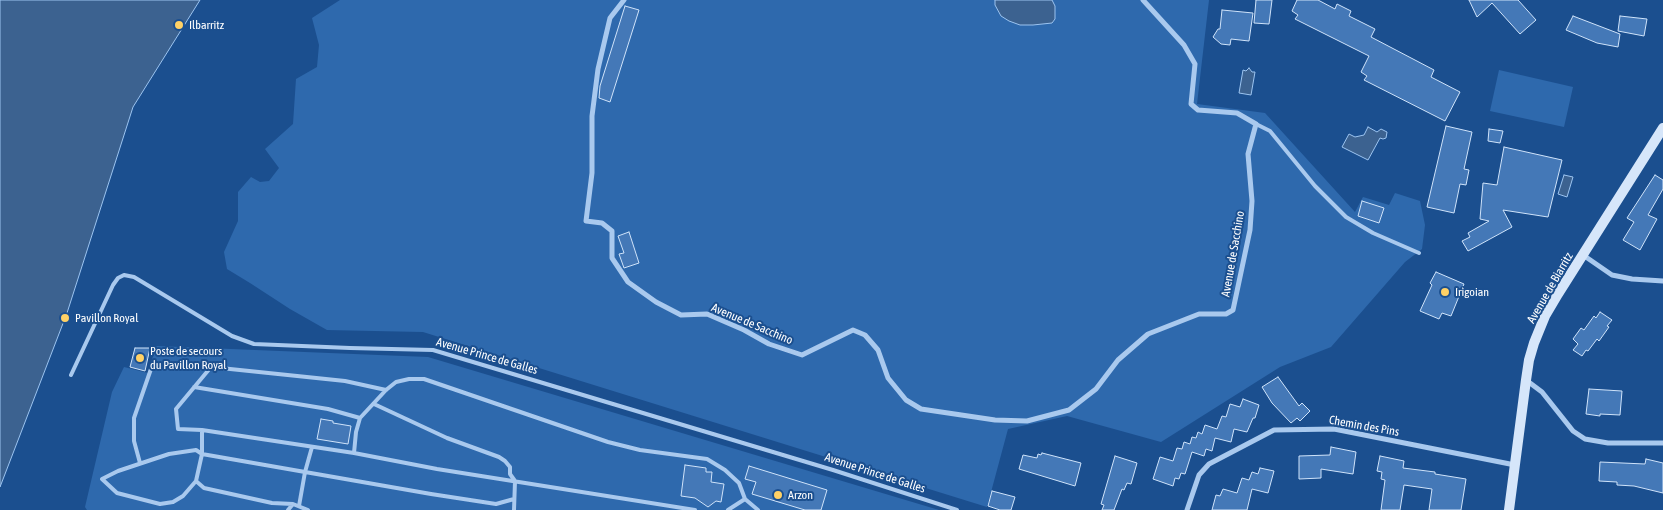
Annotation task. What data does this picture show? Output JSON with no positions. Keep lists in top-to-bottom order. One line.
{"streets":{"main road":["Avenue de Biarritz"],"street":["Avenue de Sacchino","Chemin des Pins"],"lane":["Avenue Prince de Galles"]},"crossings":[["Avenue de Biarritz","Chemin des Pins"]],"places":["Ilbarritz","Irigoian","Pavillon Royal","Poste de secours du Pavillon Royal","Arzon"]}
